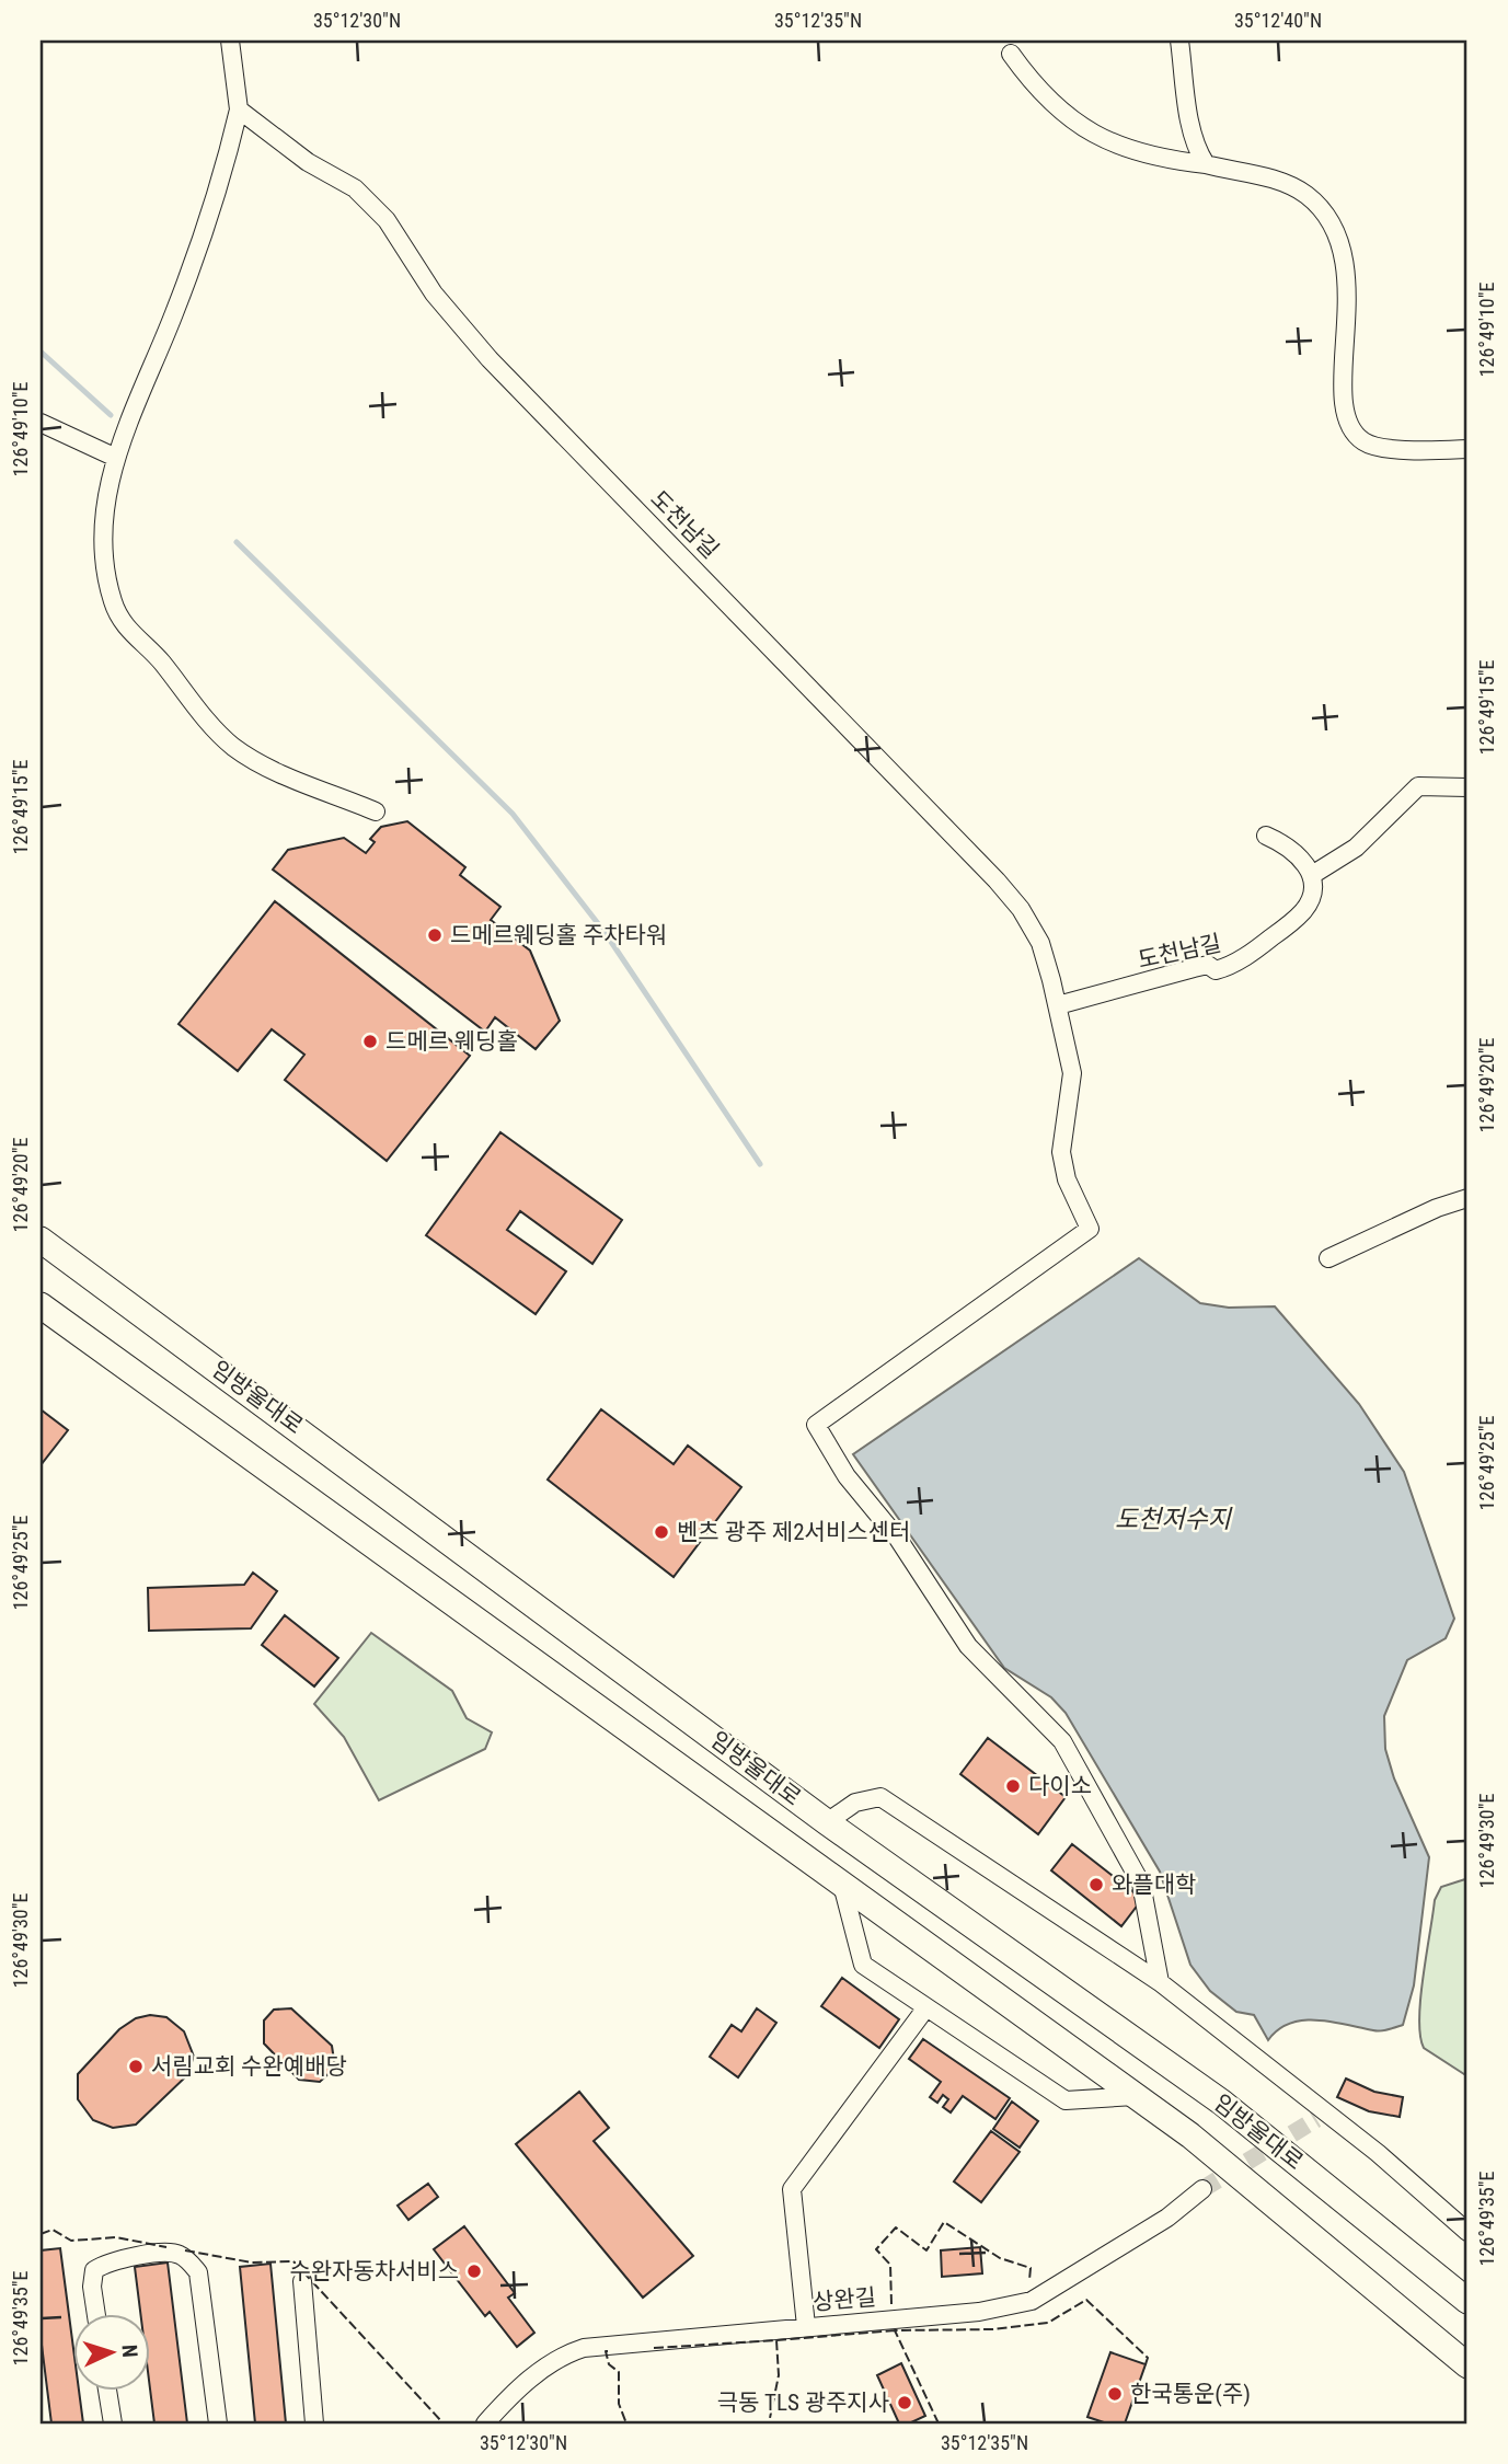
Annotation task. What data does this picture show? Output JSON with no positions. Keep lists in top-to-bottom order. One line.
{"streets":{"main road":["임방울대로"],"street":["도천남길","상완길"]},"water":["도천저수지"],"places":["드메르웨딩홀 주차타워","드메르 웨딩홀","벤츠 광주 제2서비스센터","다이소","와플대학","서림교회 수완예배당","수완자동차서비스","한국통운(주)","극동 TLS 광주지사"],"north":"right","coordinates":["35°12'30\"N","35°12'35\"N","35°12'40\"N","126°49'10\"E","126°49'15\"E","126°49'20\"E","126°49'25\"E","126°49'30\"E","126°49'35\"E"]}
